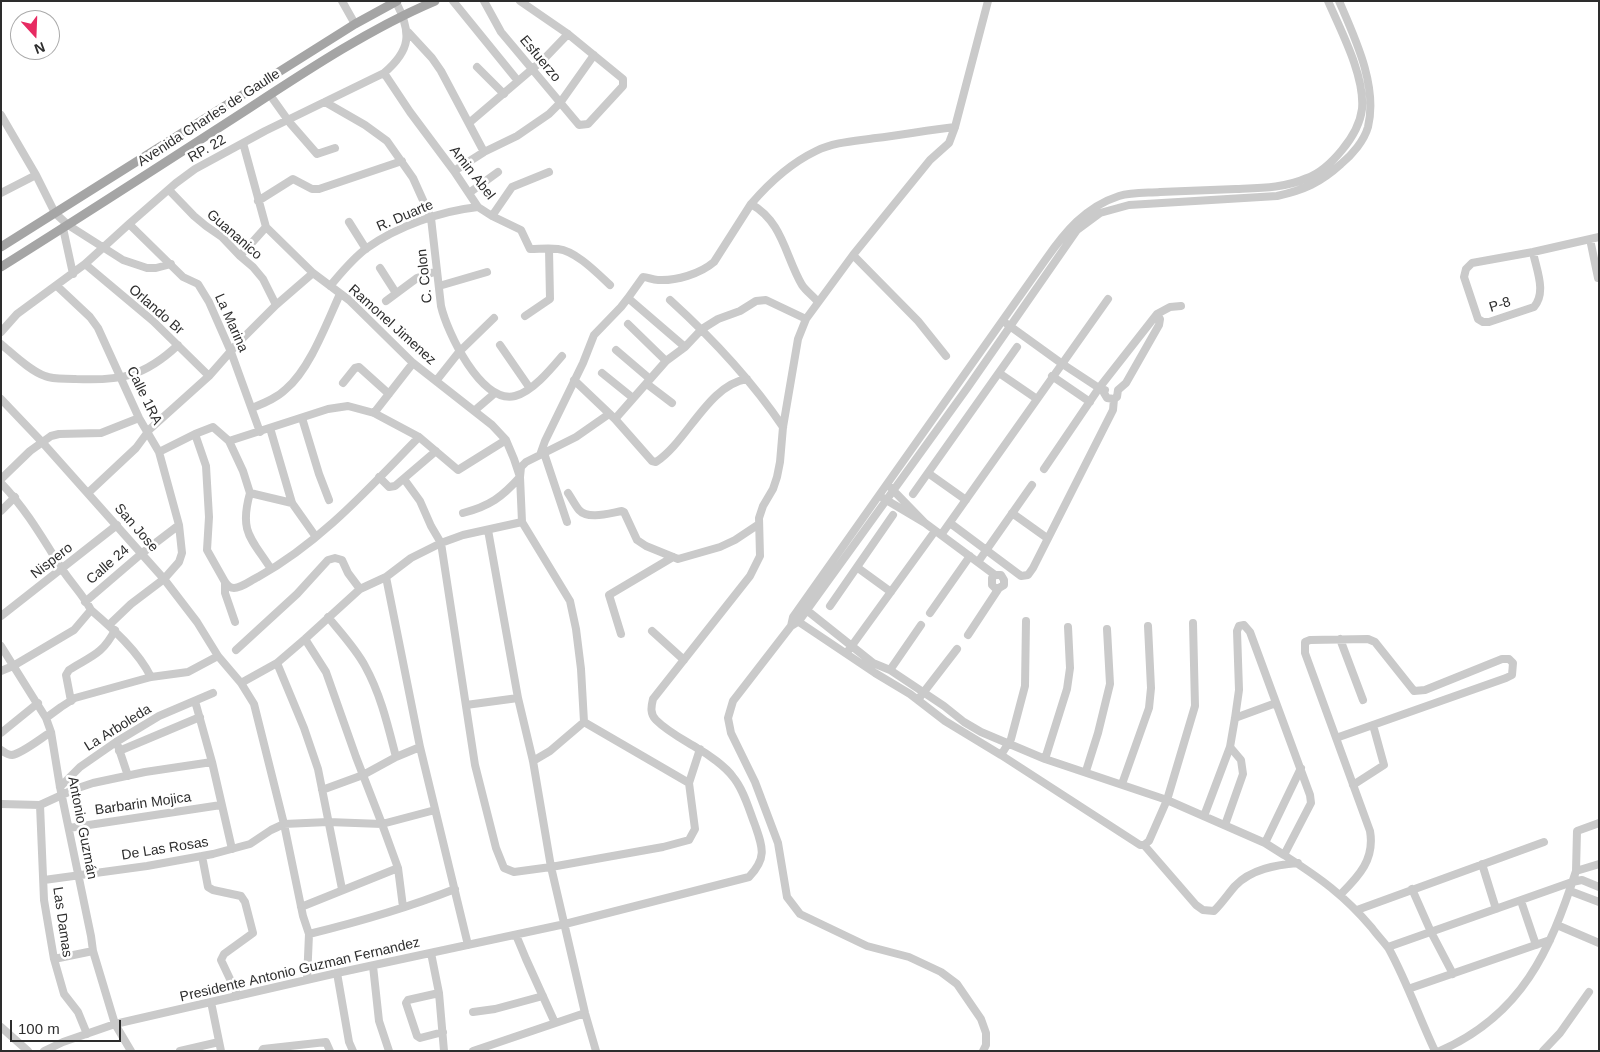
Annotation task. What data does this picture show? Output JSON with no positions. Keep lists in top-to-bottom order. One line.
{"streets":{"main road":["Avenida Charles de Gaulle"],"street":["Esfuerzo","RP. 22","Amin Abel","R. Duarte","Guananico","C. Colon","P-8","Orlando Br","La Marina","Ramonel Jimenez","Calle 1RA","San Jose","Nispero","Calle 24","La Arboleda","Barbarin Mojica","Antonio Guzmán","De Las Rosas","Las Damas","Presidente Antonio Guzman Fernandez"]},"crossings":[["RP. 22","Amin Abel"],["RP. 22","Guananico"],["RP. 22","C. Colon"],["RP. 22","Orlando Br"],["RP. 22","La Marina"],["RP. 22","Ramonel Jimenez"],["RP. 22","Calle 1RA"],["Amin Abel","R. Duarte"],["R. Duarte","C. Colon"],["R. Duarte","Ramonel Jimenez"],["Calle 1RA","San Jose"],["Calle 1RA","Calle 24"],["San Jose","Nispero"],["San Jose","Calle 24"],["San Jose","De Las Rosas"],["San Jose","Presidente Antonio Guzman Fernandez"],["La Arboleda","Antonio Guzmán"],["Barbarin Mojica","Antonio Guzmán"],["Antonio Guzmán","De Las Rosas"],["Antonio Guzmán","Presidente Antonio Guzman Fernandez"],["De Las Rosas","Las Damas"],["Las Damas","Presidente Antonio Guzman Fernandez"]],"scale_bar":"100 m","north":"bottom"}
